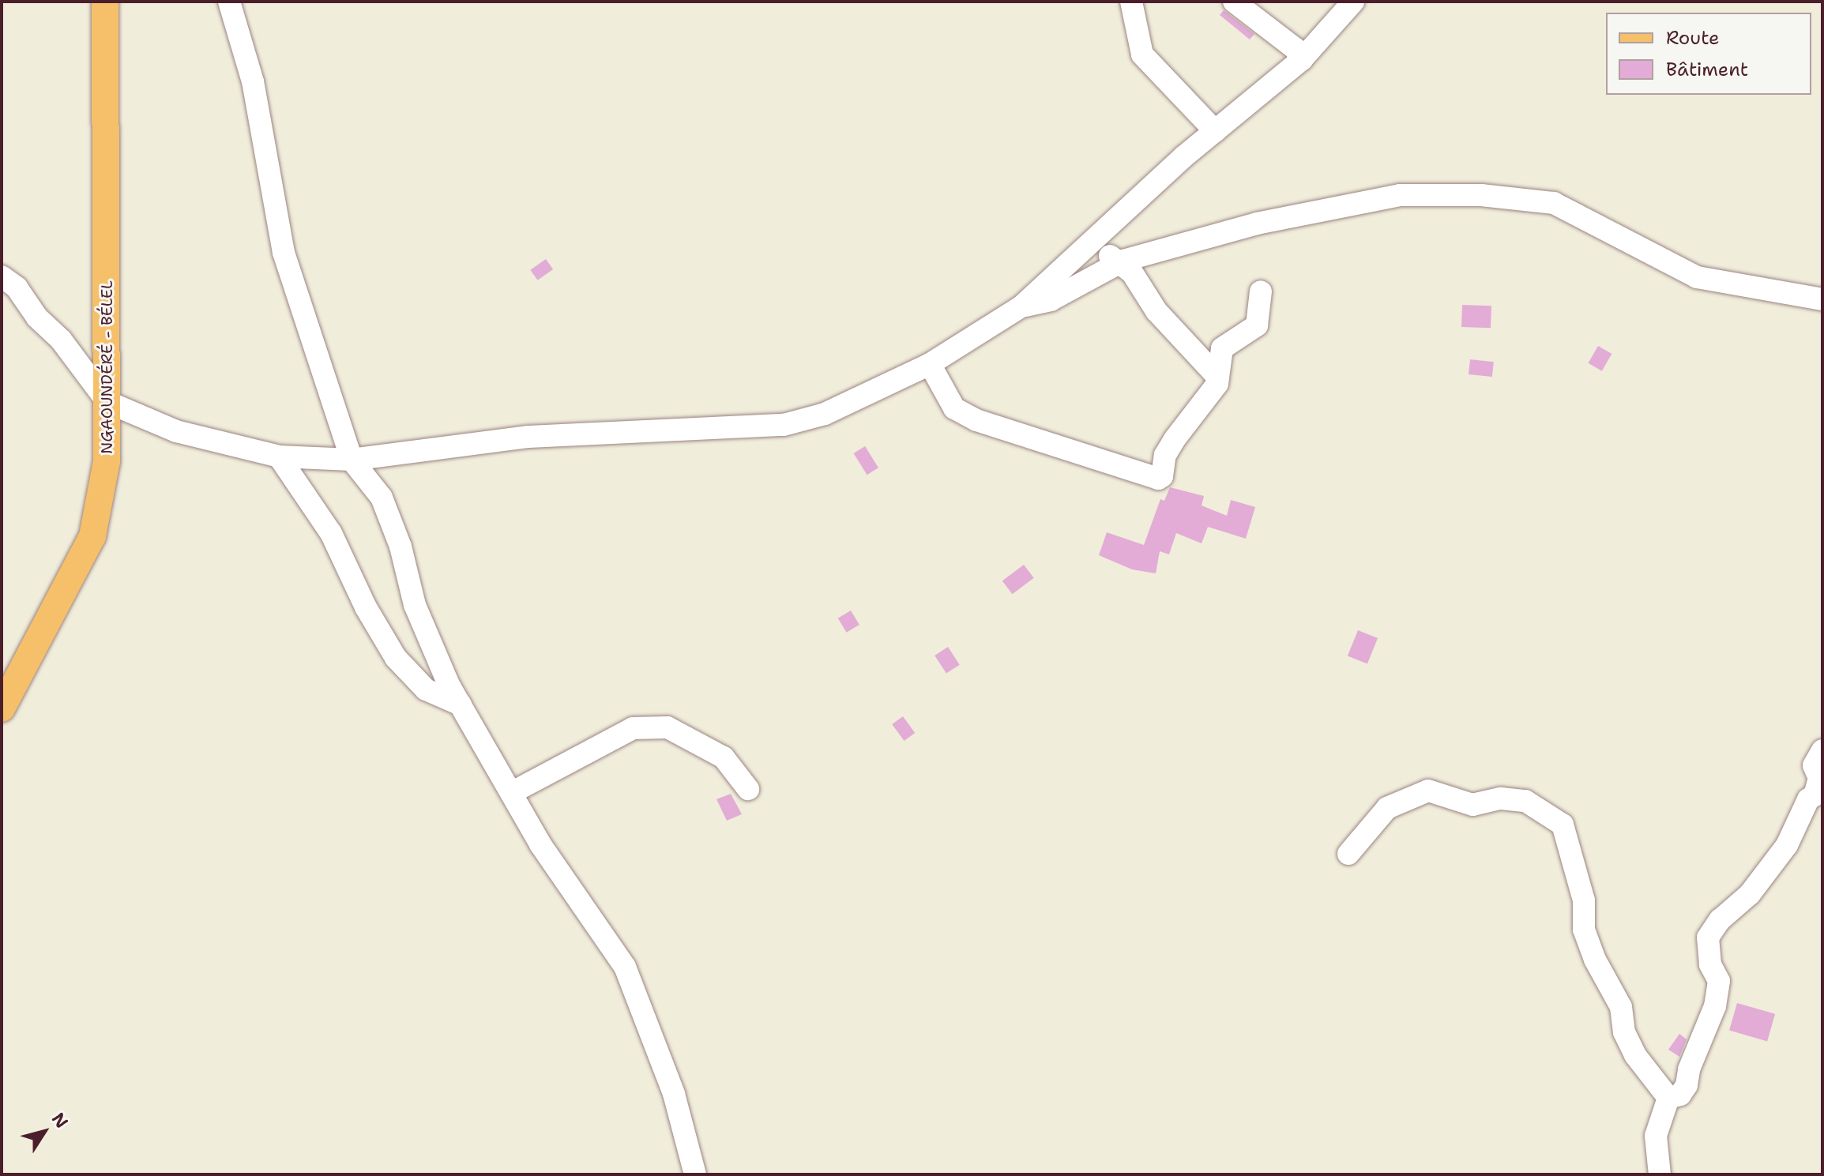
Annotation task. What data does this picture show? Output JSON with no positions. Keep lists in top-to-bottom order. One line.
{"streets":{"main road":["NGAOUNDÉRÉ - BÉLEL"]},"legend":["Route","Bâtiment"],"north":"top right"}
